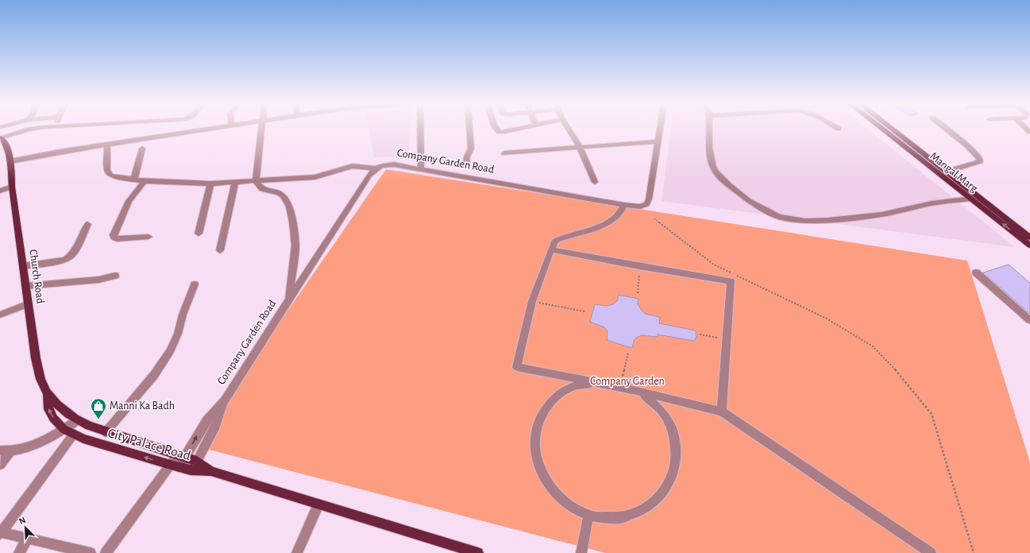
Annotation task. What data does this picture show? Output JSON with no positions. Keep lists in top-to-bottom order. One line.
{"streets":{"main road":["Mangal Marg","Church Road","City Palace Road"],"street":["Company Garden Road"]},"crossings":[["Company Garden Road","City Palace Road"],["Church Road","City Palace Road"]],"parks":["Company Garden"],"places":{"shop":["Manni Ka Badh"]},"north":"top left"}
